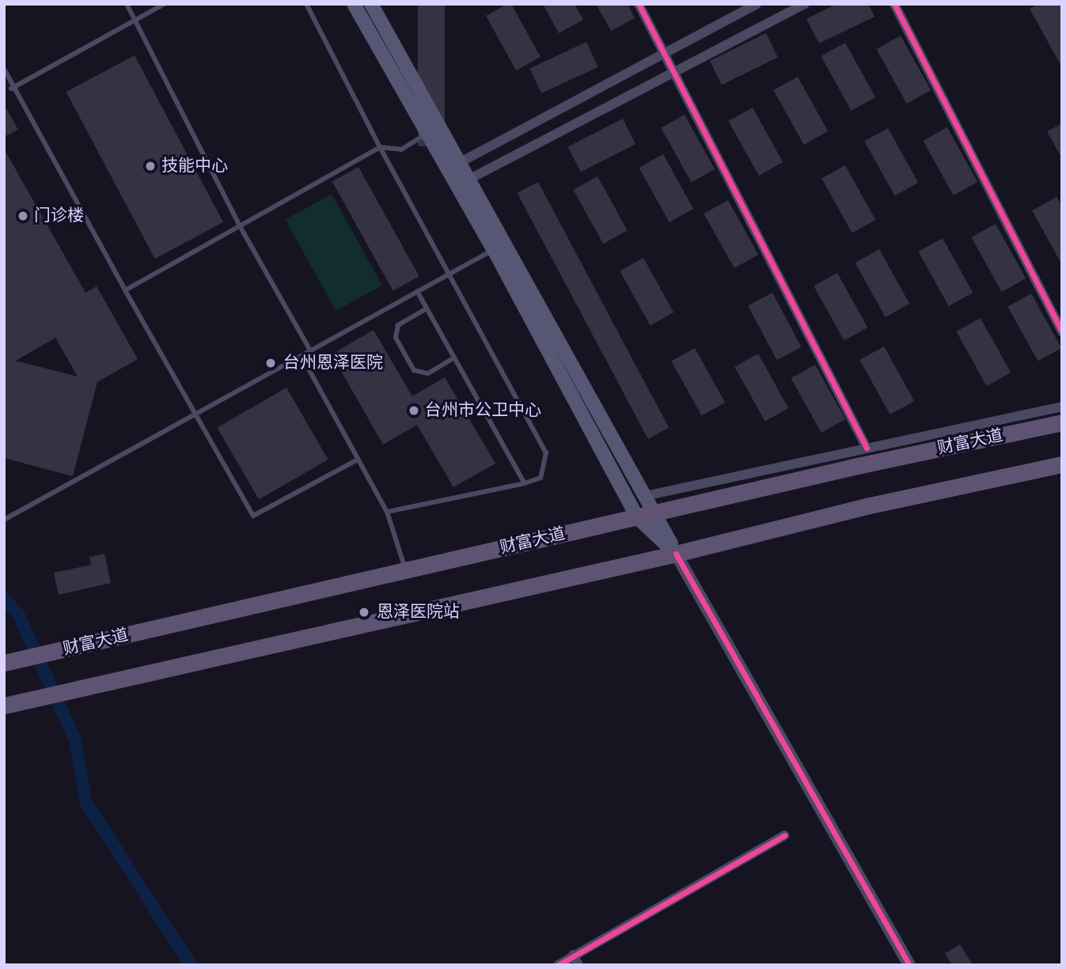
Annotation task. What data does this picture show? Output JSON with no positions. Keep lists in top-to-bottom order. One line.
{"streets":{"main road":["财富大道"]},"places":["技能中心","门诊楼","台州恩泽医院","台州市公卫中心","恩泽医院站"]}
